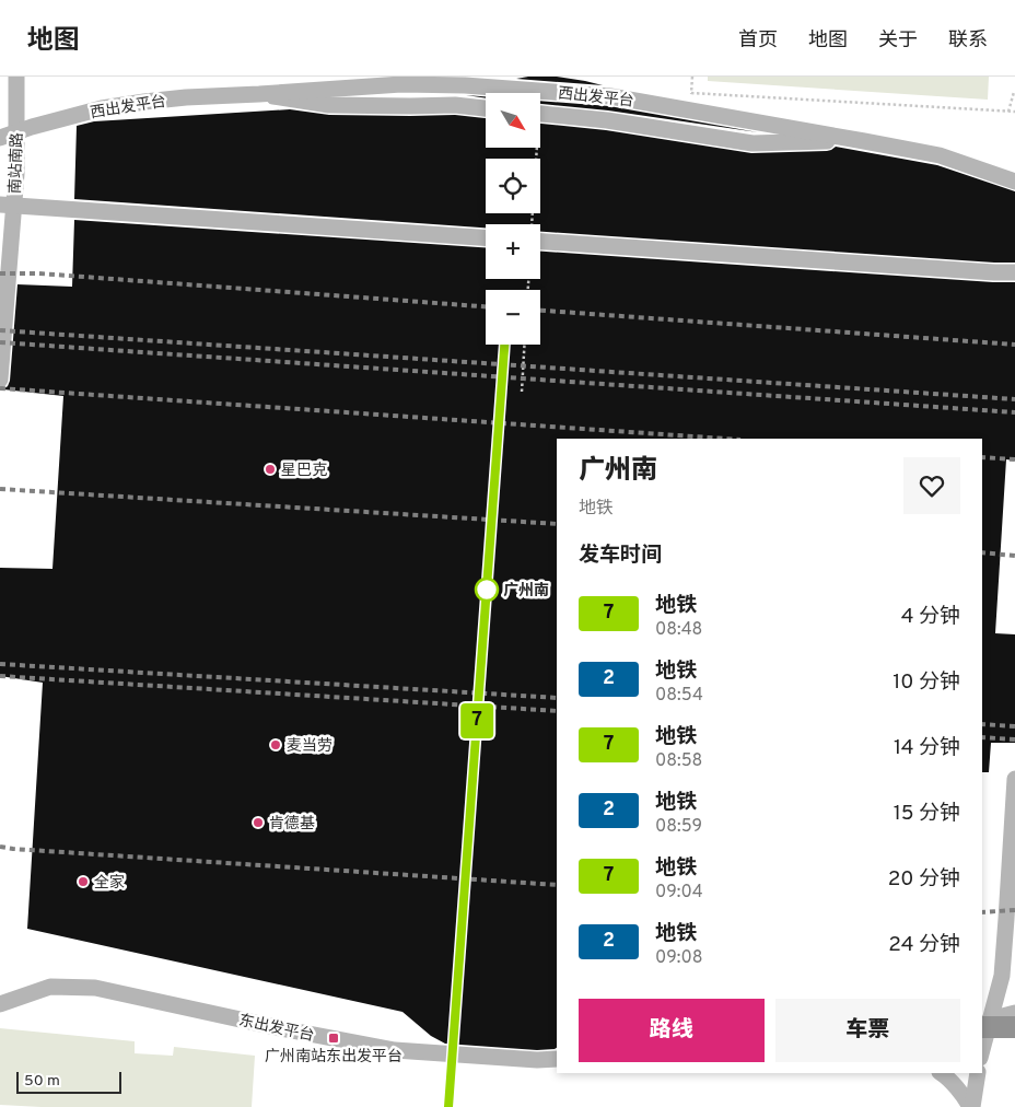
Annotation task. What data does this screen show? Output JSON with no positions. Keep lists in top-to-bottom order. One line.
{"streets":{"street":["西出发平台","南站南路","东出发平台"]},"places":{"other":["星巴克","广州南","麦当劳","肯德基","全家"],"transit":["广州南站东出发平台"]},"lines":["metro line 7"],"scale_bar":"50 m","north":"bottom right","page":{"header":"地图","nav":["首页","地图","关于","联系"],"on_map":"7","map_buttons":["+","−"],"heading":[["广州南","地铁"],"发车时间"],"list":[{"mark":"7","name":"地铁","note":"08:48","value":"4 分钟"},{"mark":"2","name":"地铁","note":"08:54","value":"10 分钟"},{"mark":"7","name":"地铁","note":"08:58","value":"14 分钟"},{"mark":"2","name":"地铁","note":"08:59","value":"15 分钟"},{"mark":"7","name":"地铁","note":"09:04","value":"20 分钟"},{"mark":"2","name":"地铁","note":"09:08","value":"24 分钟"}],"buttons":["路线","车票"],"scale":"50 m"}}
